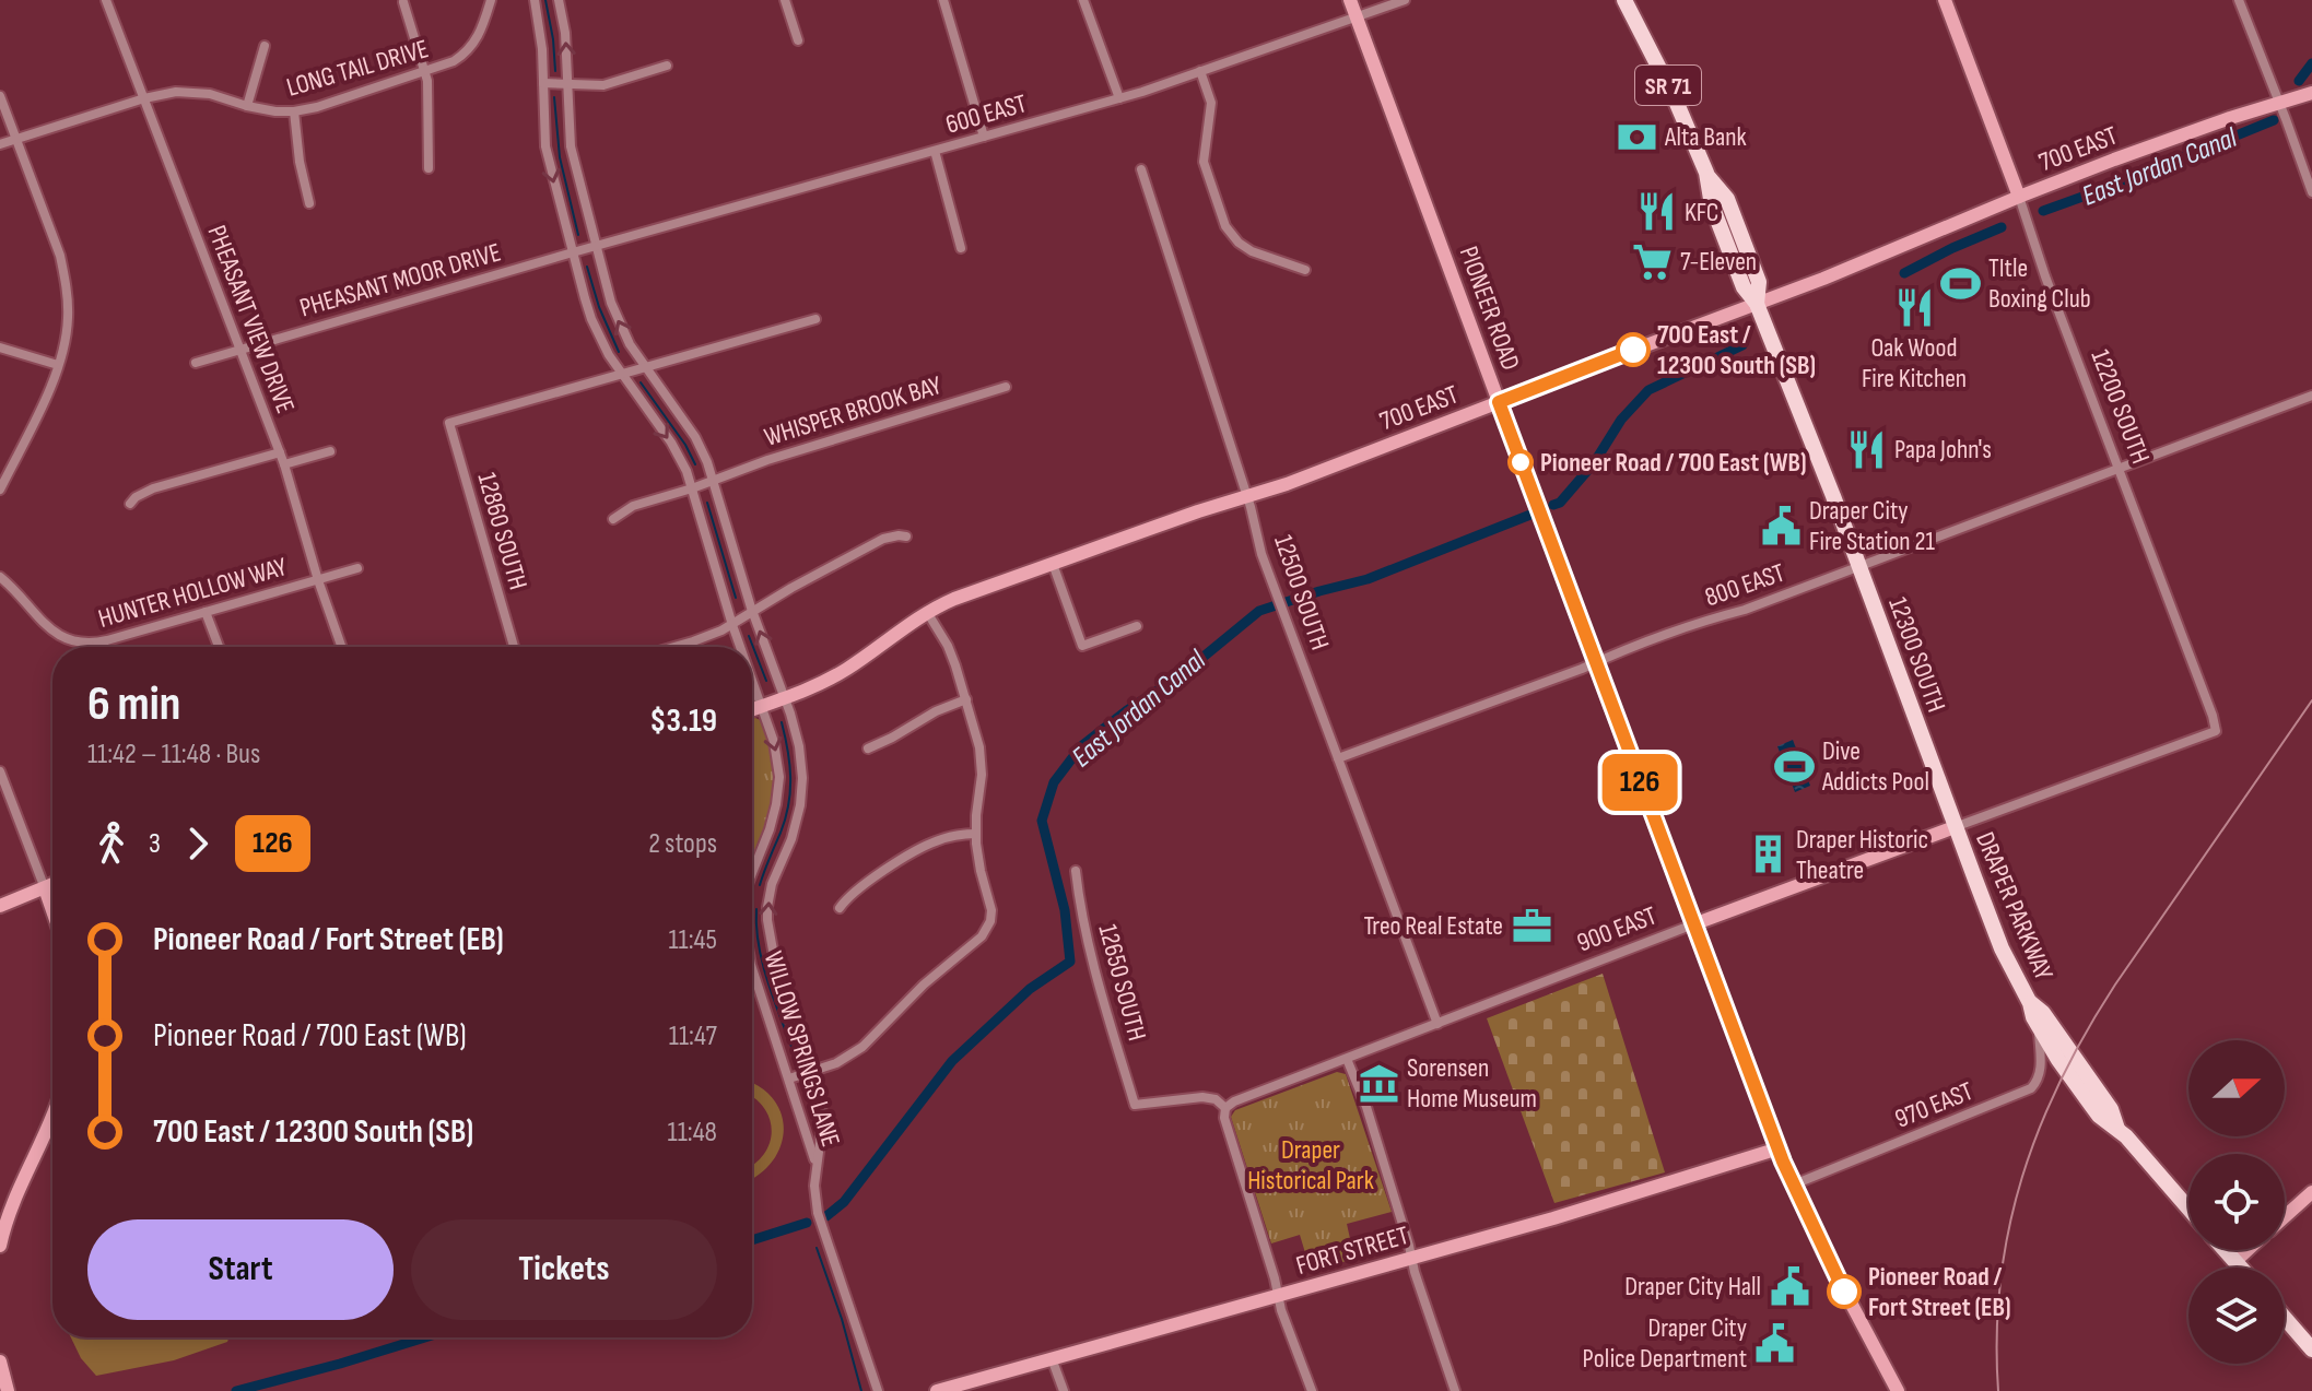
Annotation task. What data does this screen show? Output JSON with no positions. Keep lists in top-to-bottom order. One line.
{"streets":{"main road":["SR 71","12300 SOUTH","DRAPER PARKWAY"],"street":["LONG TAIL DRIVE","600 EAST","700 EAST","PHEASANT MOOR DRIVE","PIONEER ROAD","PHEASANT VIEW DRIVE","12200 SOUTH","WHISPER BROOK BAY","12860 SOUTH","800 EAST","HUNTER HOLLOW WAY","12500 SOUTH","900 EAST","12650 SOUTH","WILLOW SPRINGS LANE","970 EAST","FORT STREET"]},"crossings":[["LONG TAIL DRIVE","PHEASANT VIEW DRIVE"],["600 EAST","PHEASANT MOOR DRIVE"],["600 EAST","PIONEER ROAD"],["600 EAST","WILLOW SPRINGS LANE"],["700 EAST","PIONEER ROAD"],["700 EAST","12200 SOUTH"],["700 EAST","12500 SOUTH"],["700 EAST","12300 SOUTH"],["700 EAST","WILLOW SPRINGS LANE"],["PHEASANT MOOR DRIVE","PHEASANT VIEW DRIVE"],["PHEASANT MOOR DRIVE","WILLOW SPRINGS LANE"],["PIONEER ROAD","800 EAST"],["PIONEER ROAD","900 EAST"],["PIONEER ROAD","970 EAST"],["PIONEER ROAD","FORT STREET"],["PHEASANT VIEW DRIVE","HUNTER HOLLOW WAY"],["12200 SOUTH","800 EAST"],["12200 SOUTH","900 EAST"],["WHISPER BROOK BAY","WILLOW SPRINGS LANE"],["12860 SOUTH","WILLOW SPRINGS LANE"],["800 EAST","12500 SOUTH"],["800 EAST","12300 SOUTH"],["12500 SOUTH","900 EAST"],["12300 SOUTH","DRAPER PARKWAY"],["12300 SOUTH","900 EAST"],["DRAPER PARKWAY","900 EAST"],["DRAPER PARKWAY","970 EAST"],["900 EAST","12650 SOUTH"]],"water":["East Jordan Canal"],"parks":["Draper Historical Park"],"places":{"bank":["Alta Bank"],"restaurant":["KFC","Oak Wood Fire Kitchen","Papa John's"],"supermarket":["7-Eleven"],"sports":["TItle Boxing Club","Dive Addicts Pool"],"other":["700 East / 12300 South (SB)","Pioneer Road / 700 East (WB)","Pioneer Road / Fort Street (EB)"],"public building":["Draper City Fire Station 21","Draper City Hall","Draper City Police Department"],"building":["Draper Historic Theatre"],"office":["Treo Real Estate"],"museum":["Sorensen Home Museum"]},"lines":["bus line 126"],"north":"right","page":{"on_map":"126","heading":["6 min","11:42 – 11:48 · Bus","$3.19"],"legs":["3","126","2 stops"],"list":[{"name":"Pioneer Road / Fort Street (EB)","value":"11:45"},{"name":"Pioneer Road / 700 East (WB)","value":"11:47"},{"name":"700 East / 12300 South (SB)","value":"11:48"}],"buttons":["Start","Tickets"]}}
